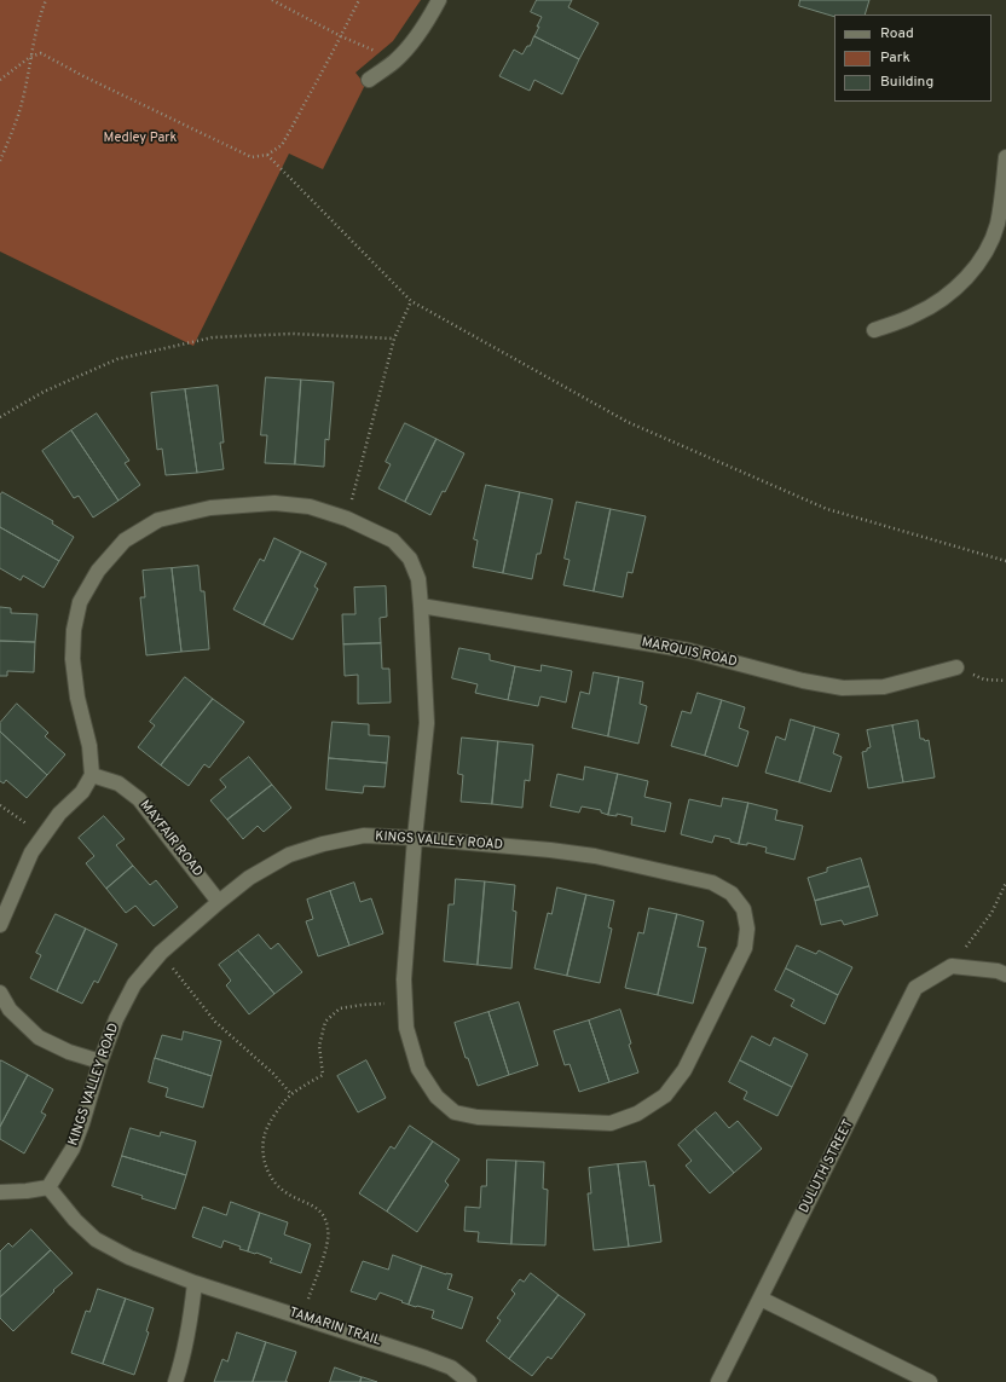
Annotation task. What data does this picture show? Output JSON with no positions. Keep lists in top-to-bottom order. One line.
{"streets":{"street":["MARQUIS ROAD","MAYFAIR ROAD","KINGS VALLEY ROAD","DULUTH STREET","TAMARIN TRAIL"]},"crossings":[["MARQUIS ROAD","KINGS VALLEY ROAD"],["MAYFAIR ROAD","KINGS VALLEY ROAD"],["KINGS VALLEY ROAD","TAMARIN TRAIL"]],"parks":["Medley Park"],"legend":["Road","Park","Building"]}
